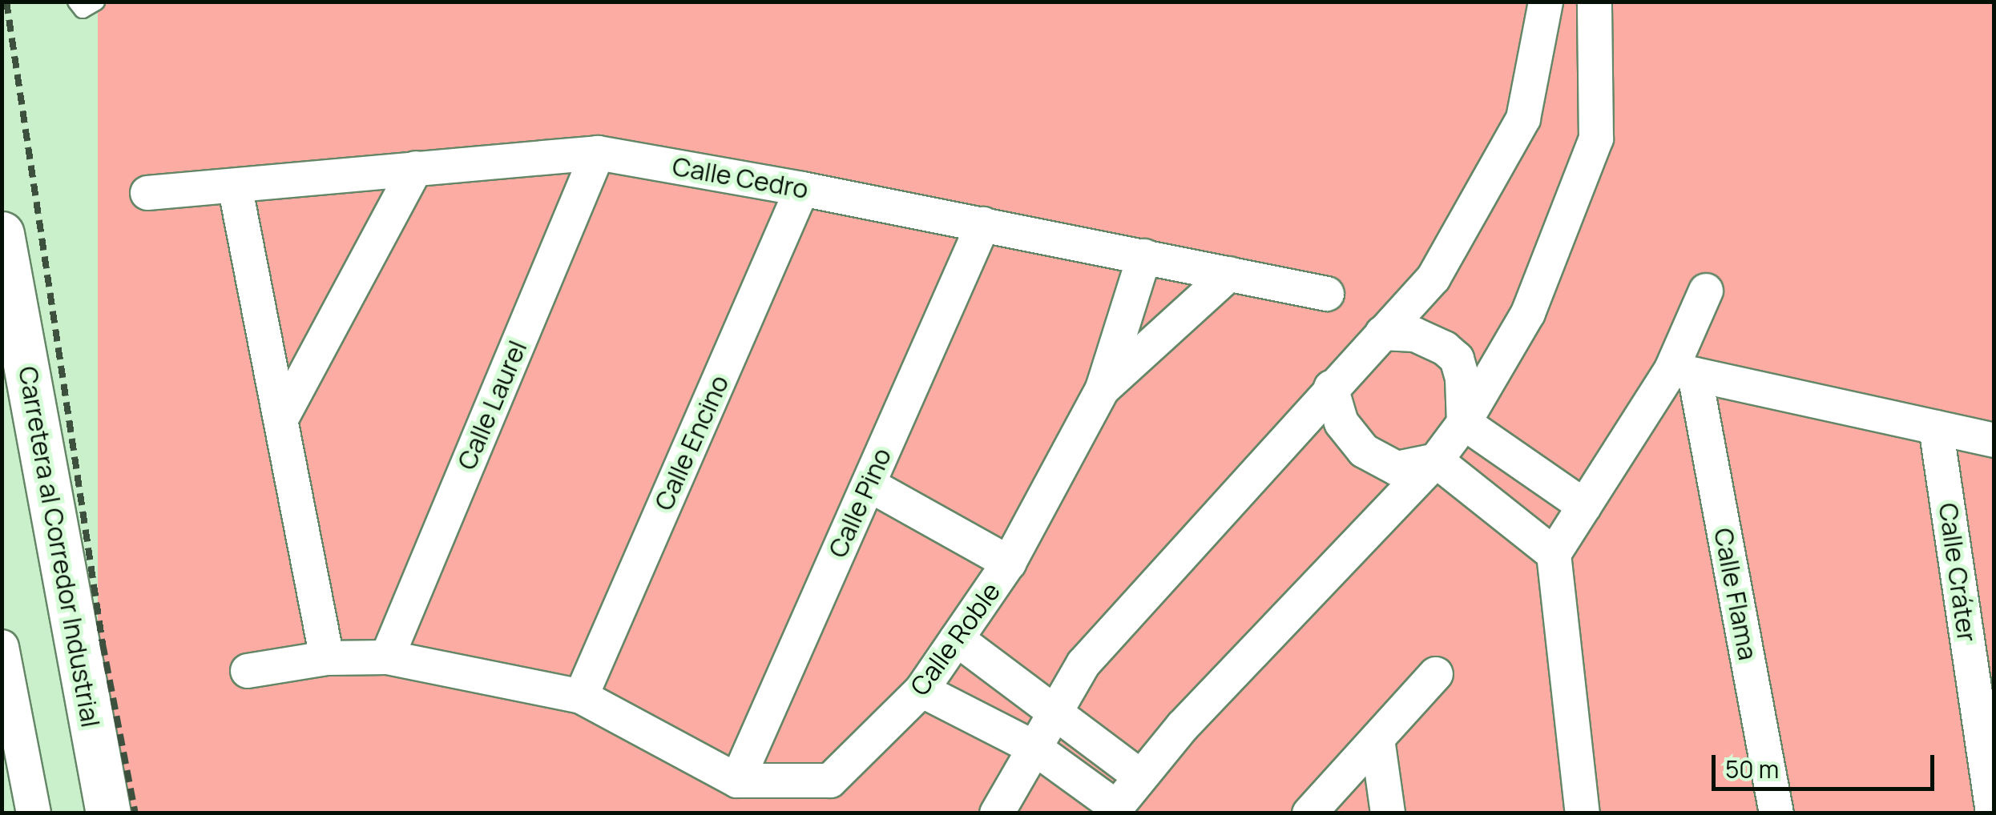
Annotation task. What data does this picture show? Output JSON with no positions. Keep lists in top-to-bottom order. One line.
{"streets":{"street":["Calle Cedro","Calle Laurel","Calle Encino","Calle Pino","Carretera al Corredor Industrial","Calle Cráter","Calle Flama","Calle Roble"]},"crossings":[["Calle Cedro","Calle Laurel"],["Calle Cedro","Calle Encino"],["Calle Cedro","Calle Pino"],["Calle Cedro","Calle Roble"],["Calle Laurel","Calle Roble"],["Calle Encino","Calle Roble"],["Calle Pino","Calle Roble"]],"scale_bar":"50 m"}
